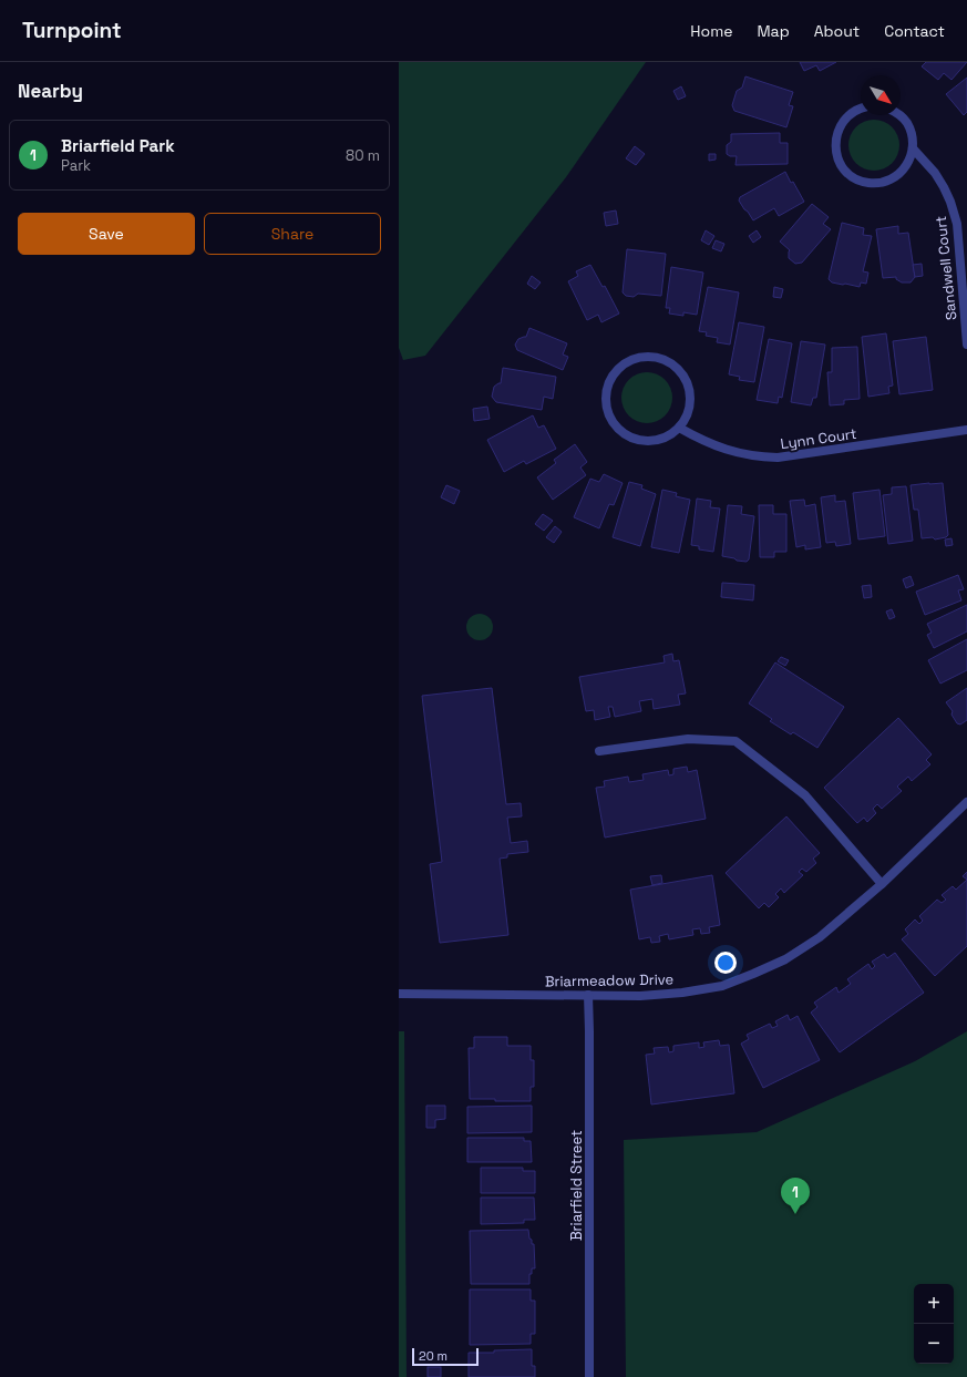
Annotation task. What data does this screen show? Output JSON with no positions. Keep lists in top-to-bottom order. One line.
{"streets":{"street":["Sandwell Court","Lynn Court","Briarmeadow Drive","Briarfield Street"]},"crossings":[["Briarmeadow Drive","Briarfield Street"]],"scale_bar":"20 m","north":"bottom right","page":{"header":"Turnpoint","nav":["Home","Map","About","Contact"],"heading":"Nearby","list":[{"mark":"1","name":"Briarfield Park","note":"Park","value":"80 m"}],"buttons":["Save","Share"],"pins":"1","map_buttons":["+","−"],"scale":"20 m"}}
